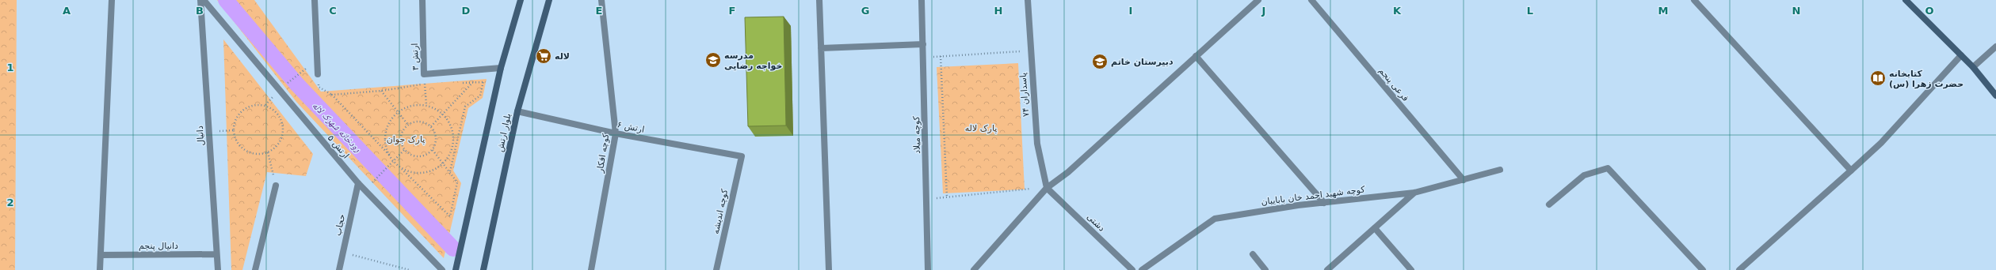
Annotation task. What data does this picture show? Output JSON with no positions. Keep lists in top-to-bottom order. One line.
{"streets":{"street":["ارتش ۳","فرعی پنجم","پاسداران ۷۴","ارتش ۶","بلوار ارتش","کوچه میلاد","دانیال","ارتش ۵","کوچه افکار","کوچه شهید احمد خان باباییان","کوچه اندیشه","دشتی","حجاب","دانیال پنجم"]},"crossings":[["ارتش ۳","بلوار ارتش"],["فرعی پنجم","کوچه شهید احمد خان باباییان"],["پاسداران ۷۴","دشتی"],["ارتش ۶","بلوار ارتش"],["ارتش ۶","کوچه افکار"],["ارتش ۶","کوچه اندیشه"],["دانیال","دانیال پنجم"],["ارتش ۵","حجاب"]],"water":["رودخانه شهرک لاله"],"parks":["پارک لاله","پارک جوان"],"places":{"supermarket":["لاله"],"school or university":["مدرسه خواجه رضایی","دبیرستان خاتم"],"library":["کتابخانه حضرت زهرا (س)"]},"grid":{"columns":["A","B","C","D","E","F","G","H","I","J","K","L","M","N","O"],"rows":["1","2"]}}
